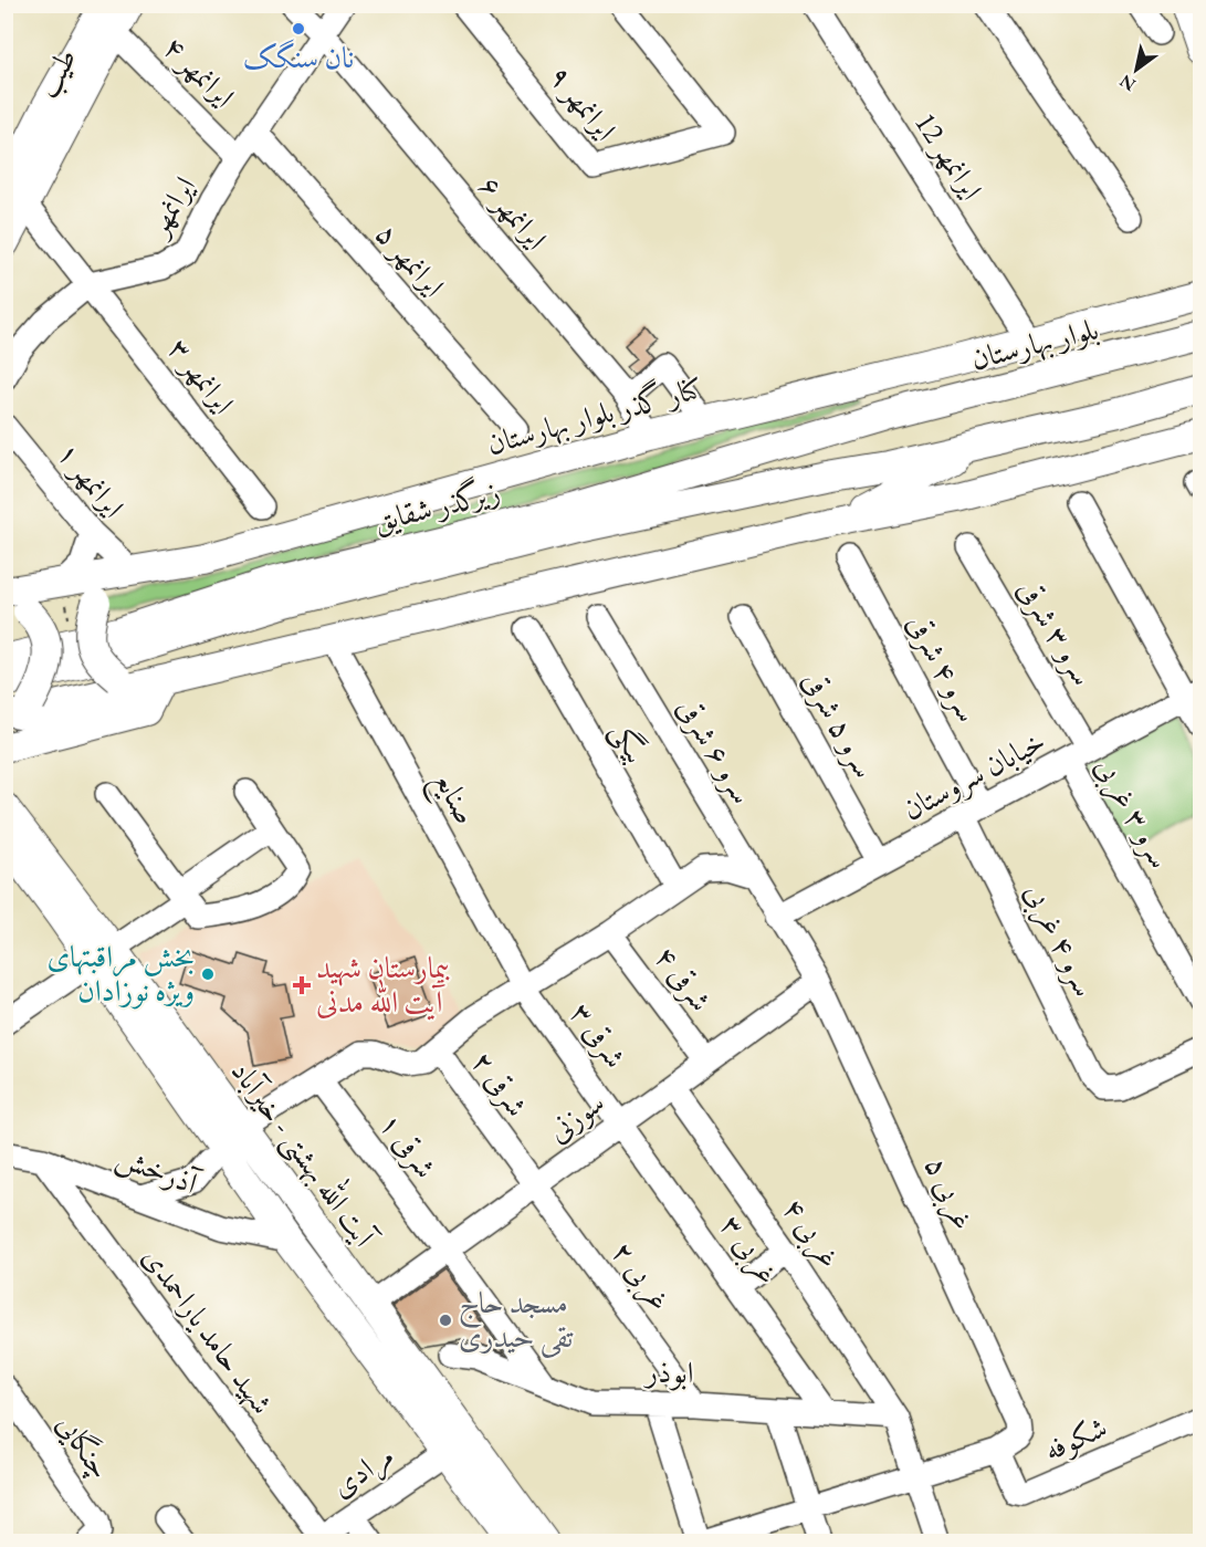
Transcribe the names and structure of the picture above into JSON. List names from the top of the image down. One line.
{"streets":{"main road":["طیب","بلوار بهارستان","کنار گذر بلوار بهارستان","زیرگذر شقایق","آیت الله بهشتی - خیرآباد"],"street":["ایرانمهر ۴","ایرانمهر ۹","ایرانمهر 12","ایرانمهر","ایرانمهر ۶","ایرانمهر ۵","ایرانمهر ۳","ایرانمهر ۱","سرو ۳ شرقی","سرو ۴ شرقی","سرو ۵ شرقی","بیگی","سرو ۶ شرقی","خیابان سروستان","صنایع","سرو ۳ غربی","سرو ۴ غربی","شرقی ۴","شرقی ۳","شرقی ۲","سوزنی","شرقی ۱","آذرخش","غربی ۵","غربی ۴","غربی ۳","غربی ۲","شهید حامد یاراحمدی","ابوذر","شکوفه","چنگایی","مرادی"]},"crossings":[["ایرانمهر ۴","طیب"],["ایرانمهر ۴","ایرانمهر"],["طیب","ایرانمهر ۳"],["ایرانمهر 12","کنار گذر بلوار بهارستان"],["ایرانمهر","ایرانمهر ۶"],["ایرانمهر","ایرانمهر ۵"],["ایرانمهر","ایرانمهر ۳"],["ایرانمهر ۶","کنار گذر بلوار بهارستان"],["بلوار بهارستان","زیرگذر شقایق"],["کنار گذر بلوار بهارستان","ایرانمهر ۱"],["سرو ۳ شرقی","خیابان سروستان"],["سرو ۳ شرقی","سرو ۳ غربی"],["سرو ۴ شرقی","خیابان سروستان"],["سرو ۴ شرقی","سرو ۴ غربی"],["سرو ۵ شرقی","خیابان سروستان"],["سرو ۶ شرقی","خیابان سروستان"],["سرو ۶ شرقی","غربی ۵"],["خیابان سروستان","سرو ۳ غربی"],["خیابان سروستان","سرو ۴ غربی"],["خیابان سروستان","غربی ۵"],["صنایع","شرقی ۳"],["شرقی ۴","سوزنی"],["شرقی ۳","سوزنی"],["شرقی ۳","غربی ۳"],["شرقی ۲","سوزنی"],["شرقی ۲","غربی ۲"],["سوزنی","شرقی ۱"],["سوزنی","آیت الله بهشتی - خیرآباد"],["سوزنی","غربی ۵"],["سوزنی","غربی ۴"],["سوزنی","غربی ۳"],["سوزنی","غربی ۲"],["شرقی ۱","ابوذر"],["آیت الله بهشتی - خیرآباد","آذرخش"],["آیت الله بهشتی - خیرآباد","مرادی"],["آذرخش","شهید حامد یاراحمدی"],["غربی ۵","شکوفه"],["غربی ۴","ابوذر"],["غربی ۳","ابوذر"],["غربی ۲","ابوذر"],["شهید حامد یاراحمدی","مرادی"]],"places":{"other":["نان سنگک","بخش مراقبتهای ویژه نوزادان","مسجد حاج تقی حیدری"],"health":["بیمارستان شهید آیت الله مدنی"]},"north":"bottom left"}
